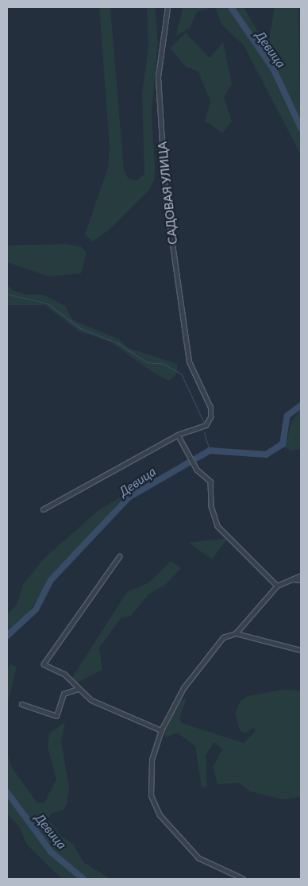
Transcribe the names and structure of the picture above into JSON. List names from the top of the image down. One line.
{"streets":{"street":["САДОВАЯ УЛИЦА"]},"water":["Девица"]}
